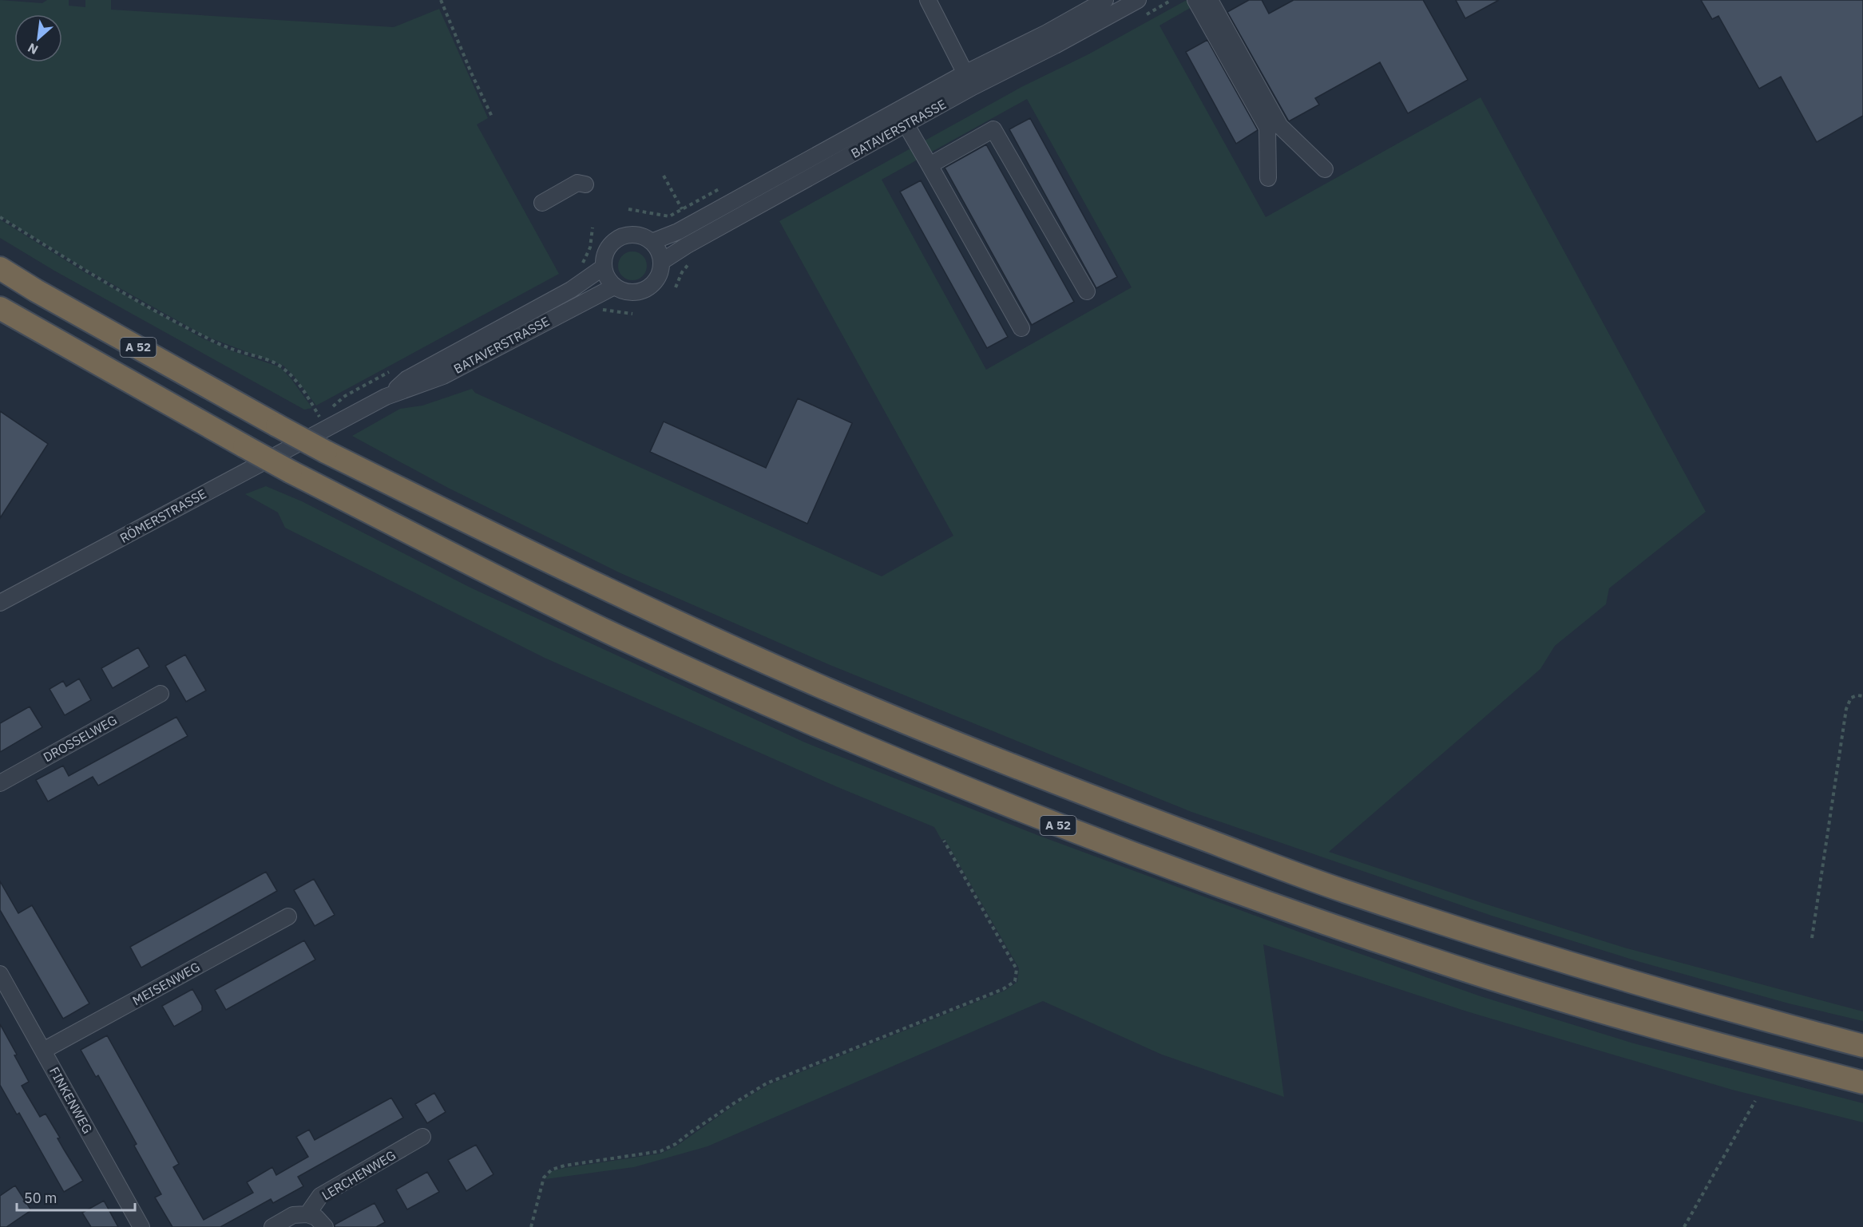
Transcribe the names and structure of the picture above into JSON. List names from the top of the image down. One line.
{"streets":{"highway":["A 52"],"street":["BATAVERSTRASSE","RÖMERSTRASSE","DROSSELWEG","MEISENWEG","FINKENWEG","LERCHENWEG"]},"crossings":[["BATAVERSTRASSE","RÖMERSTRASSE"],["MEISENWEG","FINKENWEG"]],"scale_bar":"50 m","north":"bottom left"}
